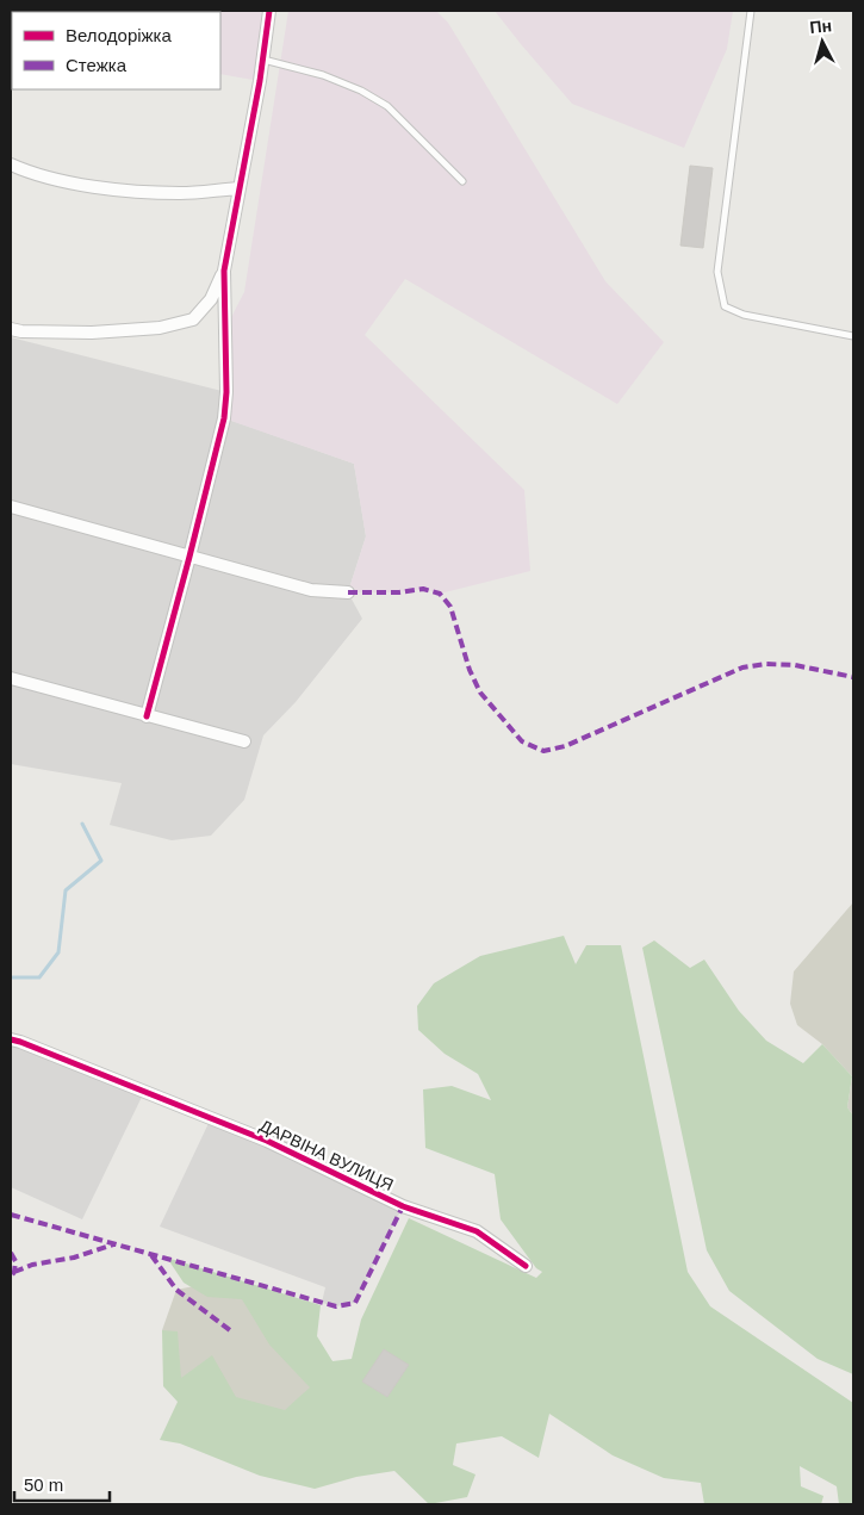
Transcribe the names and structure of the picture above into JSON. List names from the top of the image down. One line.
{"streets":{"street":["ДАРВІНА ВУЛИЦЯ"]},"legend":["Велодоріжка","Стежка"],"scale_bar":"50 m","north":"top"}
